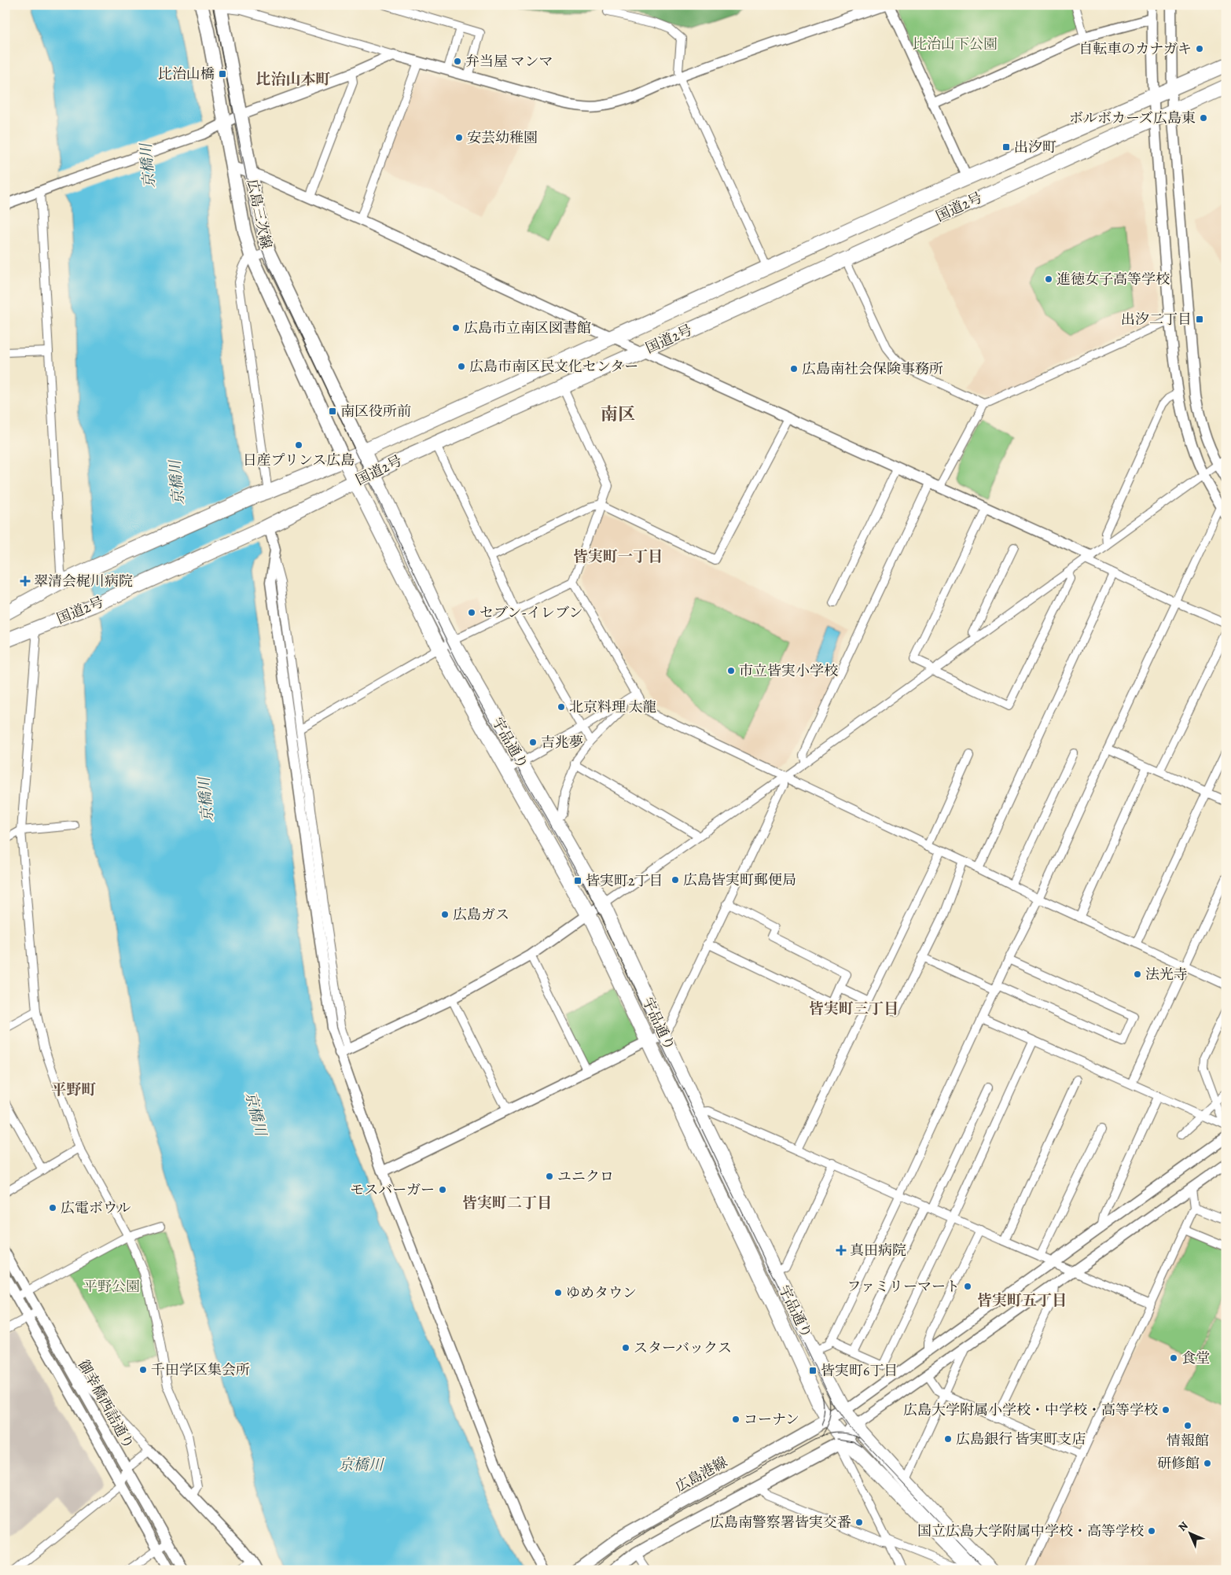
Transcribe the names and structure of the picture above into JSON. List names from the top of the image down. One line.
{"streets":{"highway":["国道2号","宇品通り"],"main road":["広島三次線","広島港線"],"street":["御幸橋西詰通り"]},"crossings":[["国道2号","広島三次線"],["国道2号","宇品通り"],["広島三次線","宇品通り"],["宇品通り","広島港線"]],"districts":["比治山本町","南区","皆実町一丁目","皆実町三丁目","平野町","皆実町二丁目","皆実町五丁目"],"water":["京橋川"],"parks":["比治山下公園","平野公園"],"places":{"other":["自転車のカナガキ","弁当屋 マンマ","ボルボカーズ広島東","安芸幼稚園","進徳女子高等学校","広島市立南区図書館","広島市南区民文化センター","広島南社会保険事務所","日産プリンス広島","セブン-イレブン","市立皆実小学校","北京料理 太龍","吉兆夢","広島皆実町郵便局","広島ガス","法光寺","ユニクロ","モスバーガー","広電ボウル","ファミリーマート","ゆめタウン","スターバックス","食堂","千田学区集会所","広島大学附属小学校・中学校・高等学校","コーナン","情報館","広島銀行 皆実町支店","研修館","広島南警察署皆実交番","国立広島大学附属中学校・高等学校"],"transit":["比治山橋","出汐町","出汐二丁目","南区役所前","皆実町2丁目","皆実町6丁目"],"health":["翠清会梶川病院","真田病院"]},"north":"top left"}
